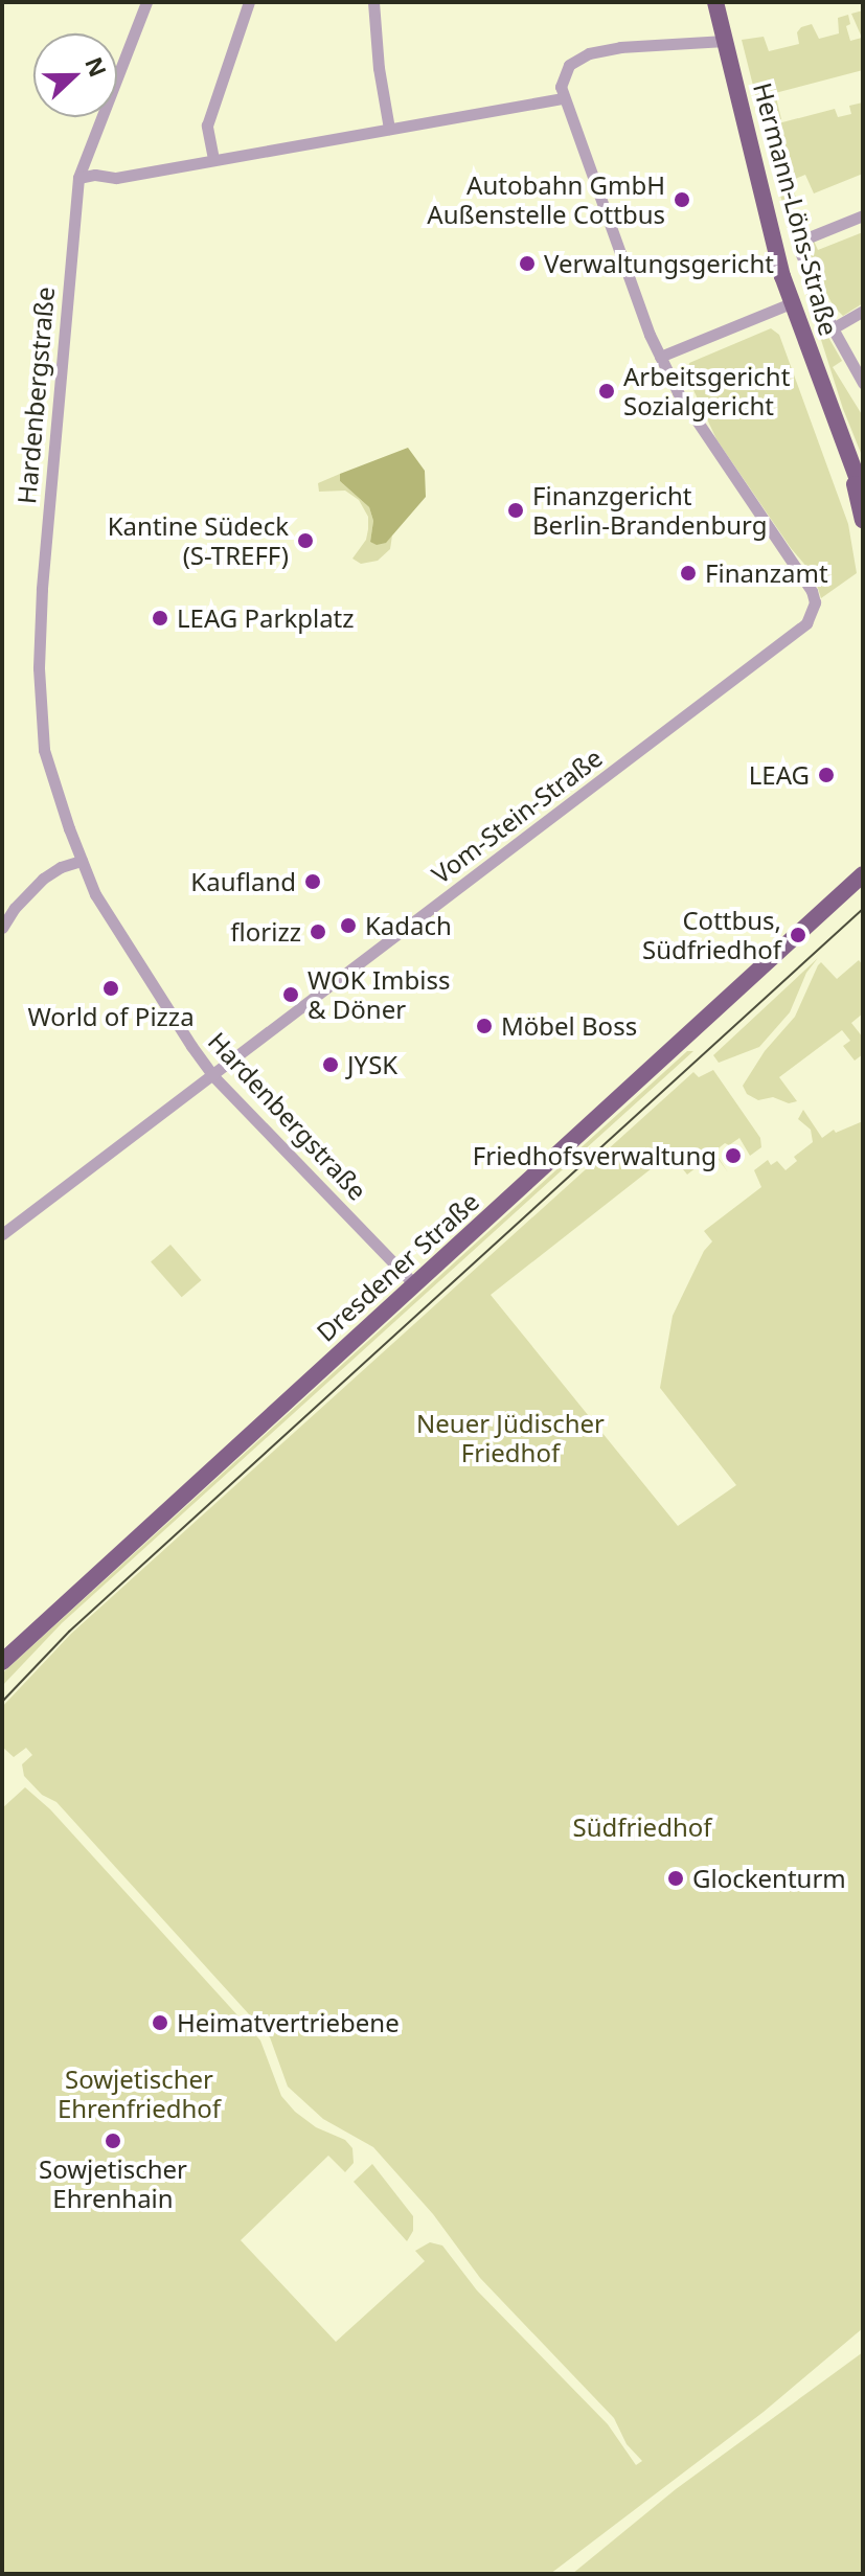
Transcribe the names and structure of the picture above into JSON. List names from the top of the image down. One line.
{"streets":{"main road":["Hermann-Löns-Straße","Dresdener Straße"],"street":["Hardenbergstraße","Vom-Stein-Straße"]},"crossings":[["Hardenbergstraße","Vom-Stein-Straße"],["Hardenbergstraße","Dresdener Straße"]],"parks":["Neuer Jüdischer Friedhof","Südfriedhof","Sowjetischer Ehrenfriedhof"],"places":["Autobahn GmbH Außenstelle Cottbus","Verwaltungsgericht","Arbeitsgericht Sozialgericht","Finanzgericht Berlin-Brandenburg","Kantine Südeck (S-TREFF)","Finanzamt","LEAG Parkplatz","LEAG","Kaufland","Kadach","florizz","Cottbus, Südfriedhof","World of Pizza","WOK Imbiss & Döner","Möbel Boss","JYSK","Friedhofsverwaltung","Glockenturm","Heimatvertriebene","Sowjetischer Ehrenhain"],"north":"right"}
